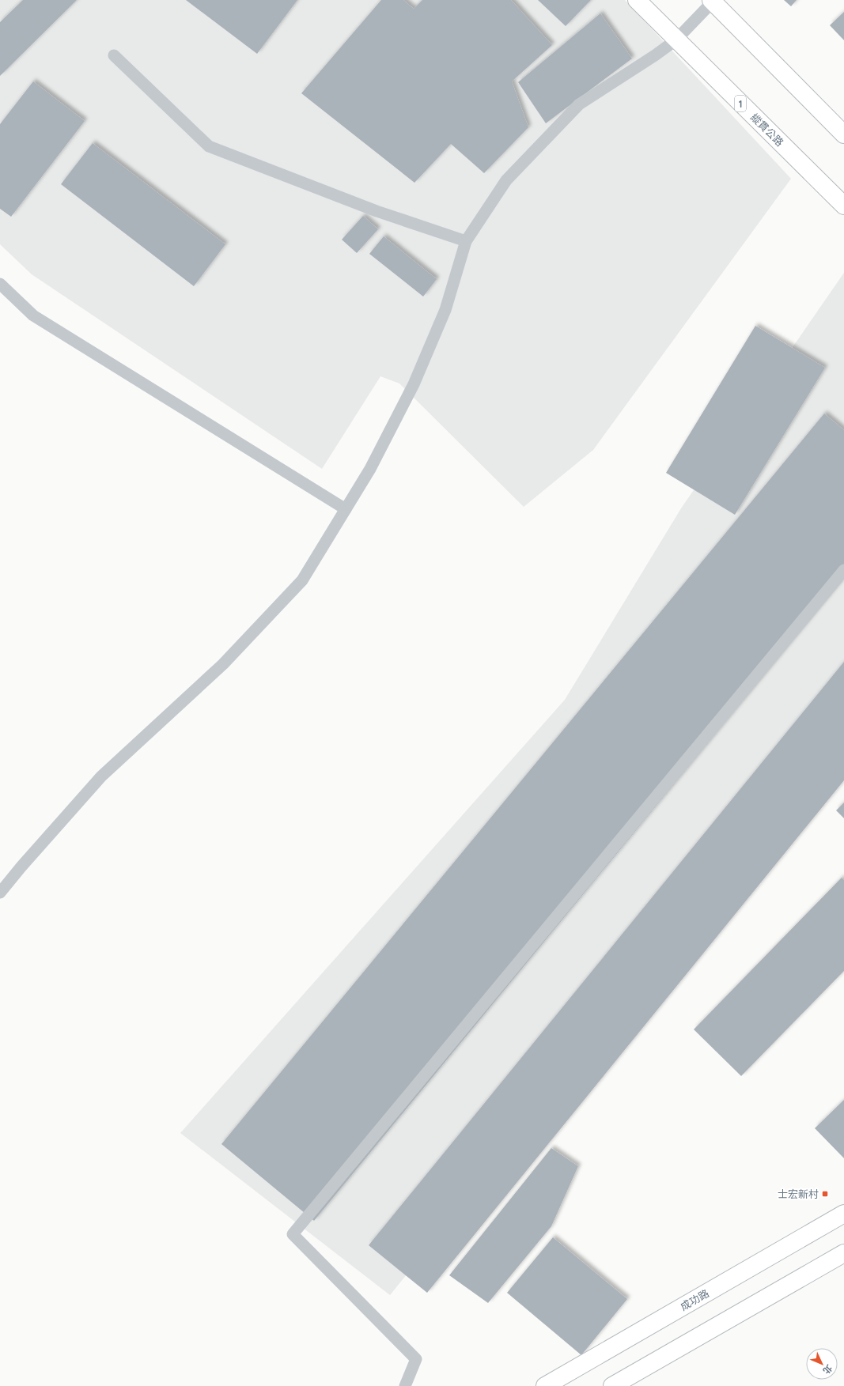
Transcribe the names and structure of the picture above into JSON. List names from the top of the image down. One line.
{"streets":{"main road":["1","縱貫公路","成功路"]},"places":{"transit":["士宏新村"]},"north":"bottom right"}
